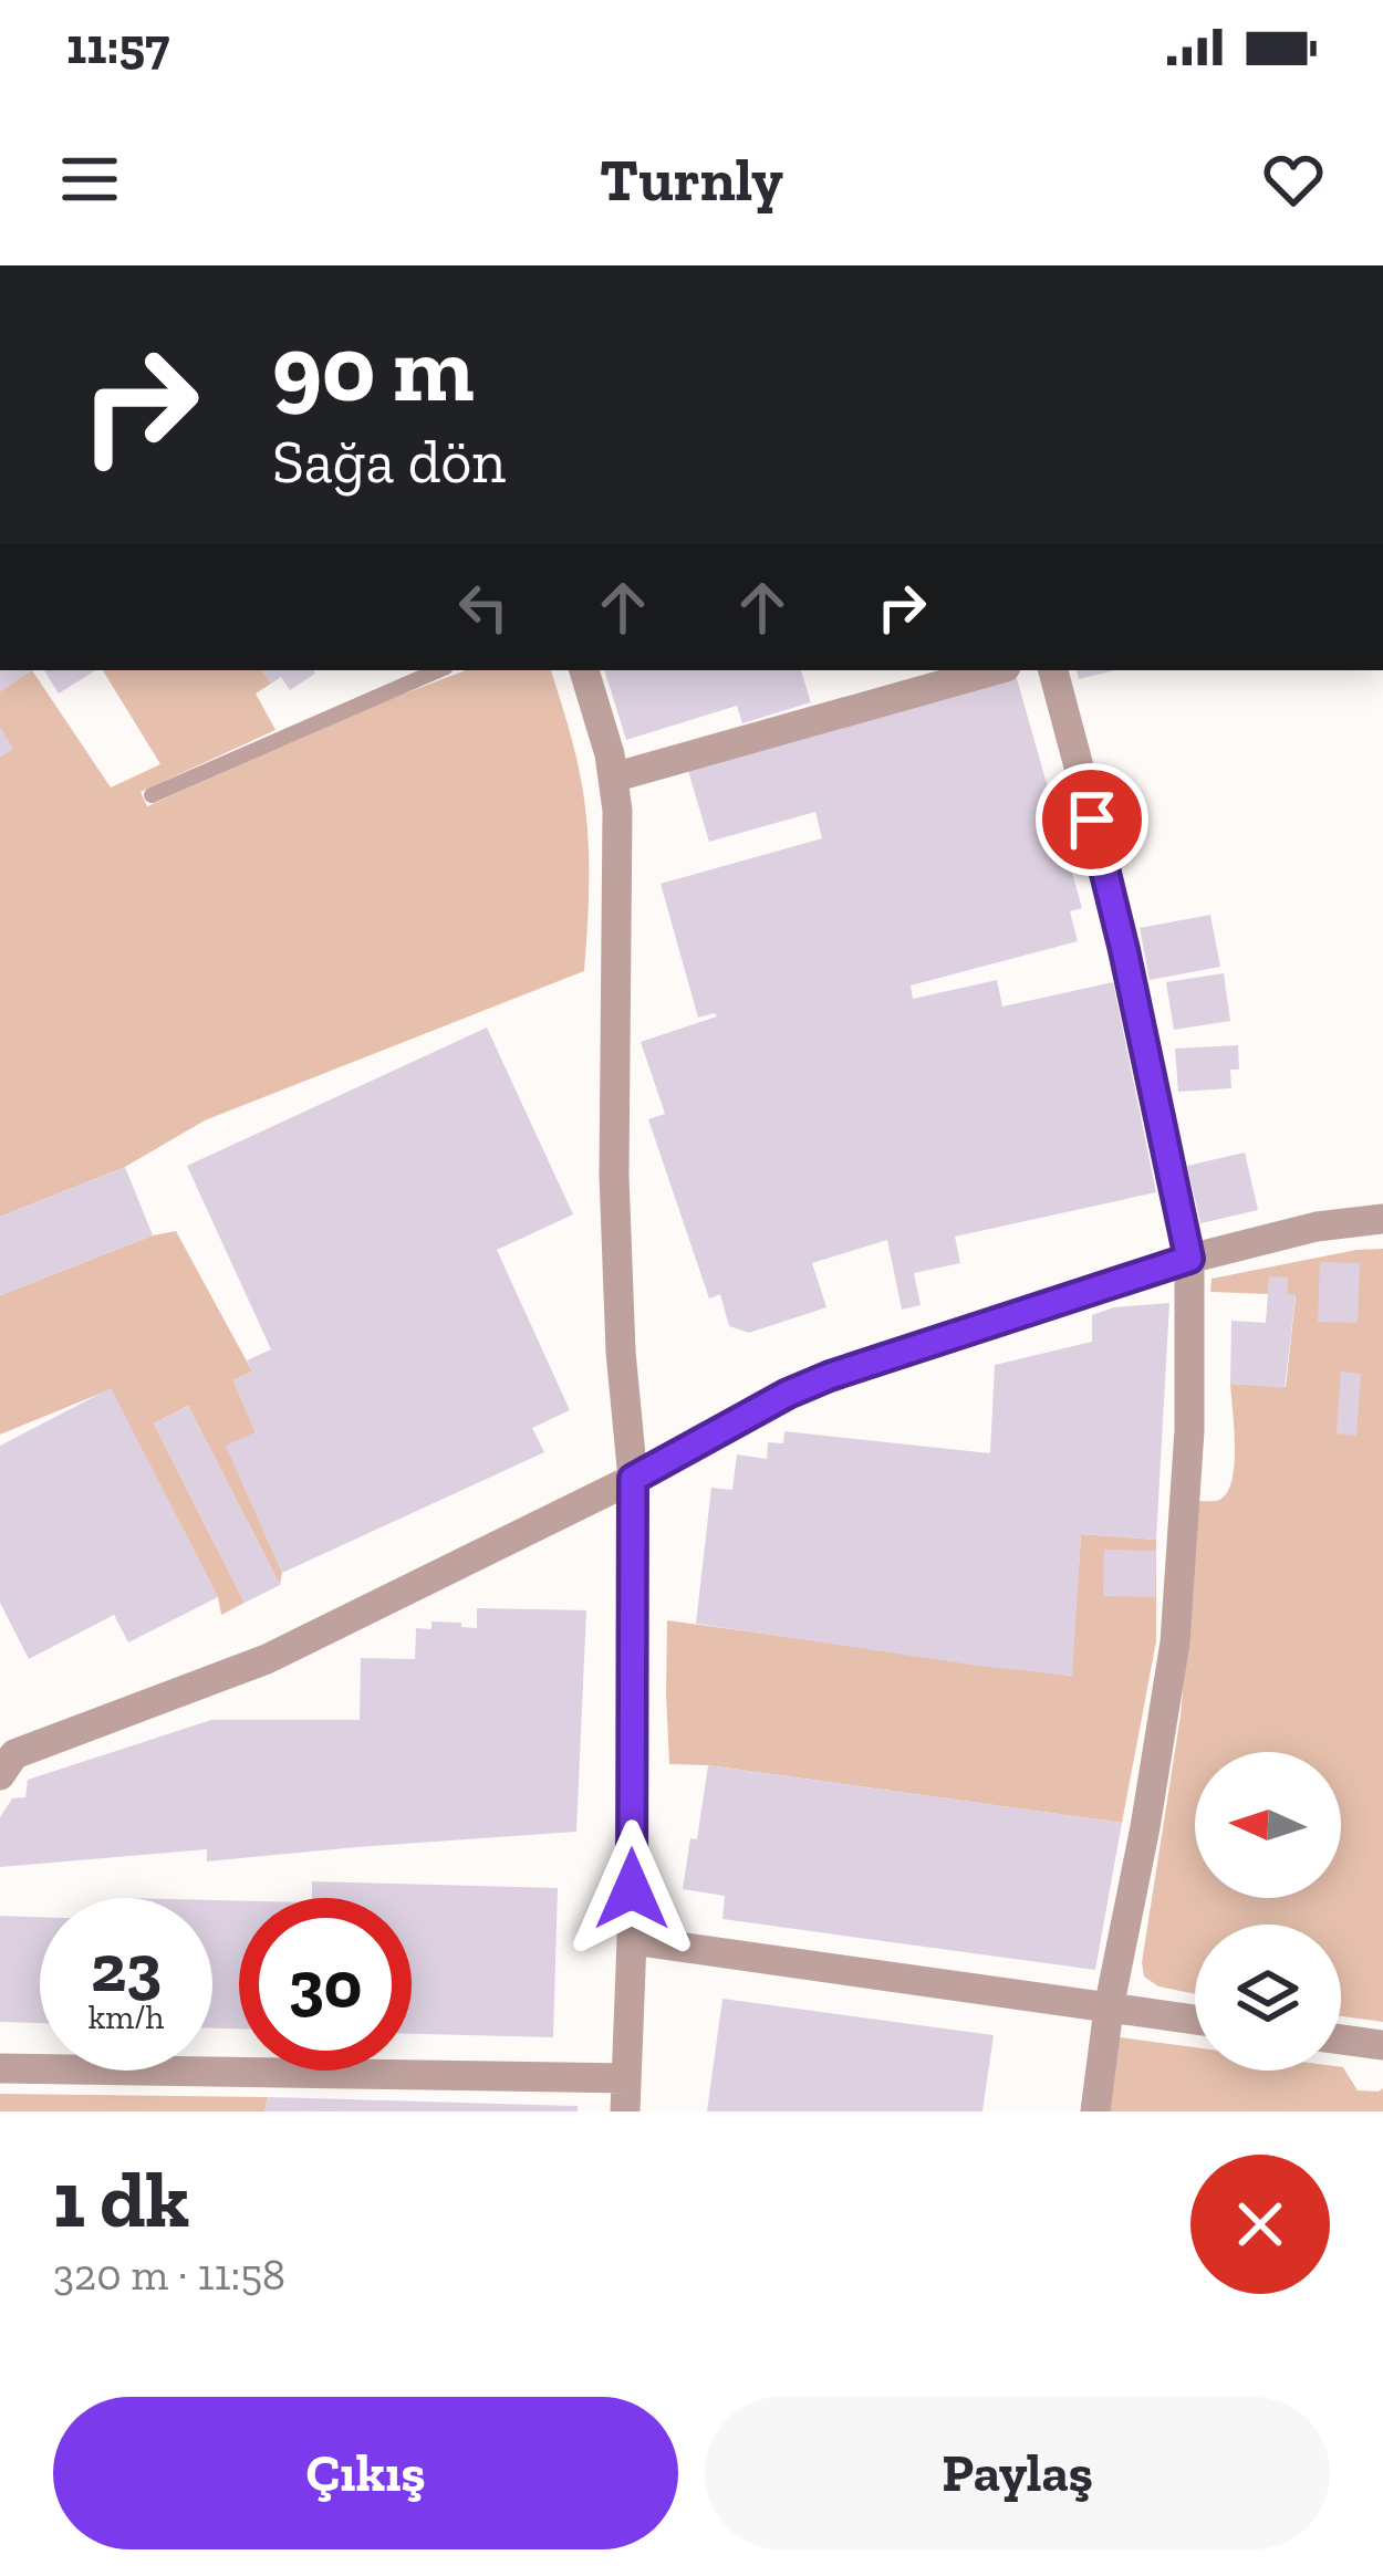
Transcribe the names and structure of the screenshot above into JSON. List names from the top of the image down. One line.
{"north":"left","page":{"status":"11:57","header":"Turnly","turn":["90 m","Sağa dön"],"speed":"23 km/h","limit":"30","heading":["1 dk","320 m · 11:58"],"buttons":["Çıkış","Paylaş"]}}
